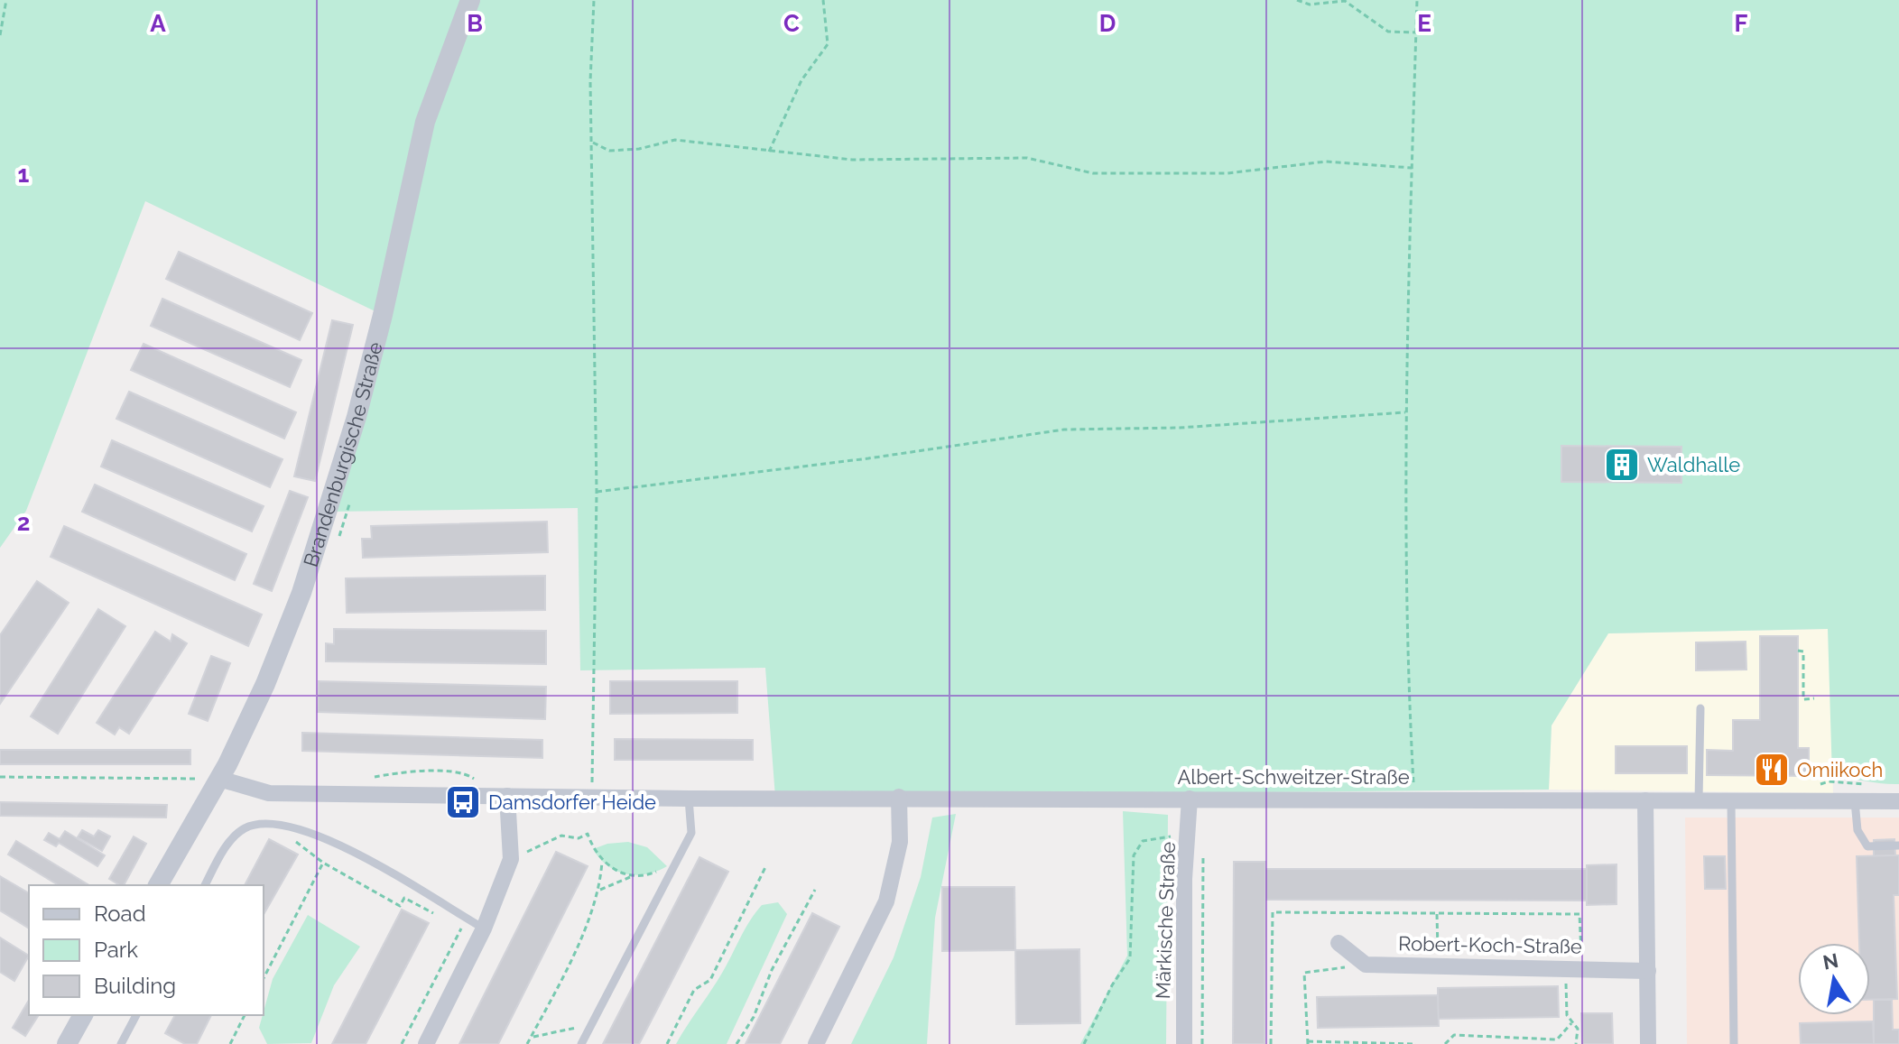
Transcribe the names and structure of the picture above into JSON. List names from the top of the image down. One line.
{"streets":{"street":["Brandenburgische Straße","Albert-Schweitzer-Straße","Märkische Straße","Robert-Koch-Straße"]},"crossings":[["Brandenburgische Straße","Albert-Schweitzer-Straße"],["Albert-Schweitzer-Straße","Märkische Straße"]],"places":{"building":["Waldhalle"],"restaurant":["Omiikoch"],"bus stop":["Damsdorfer Heide"]},"legend":["Road","Park","Building"],"north":"top","grid":{"columns":["A","B","C","D","E","F"],"rows":["1","2"]}}
